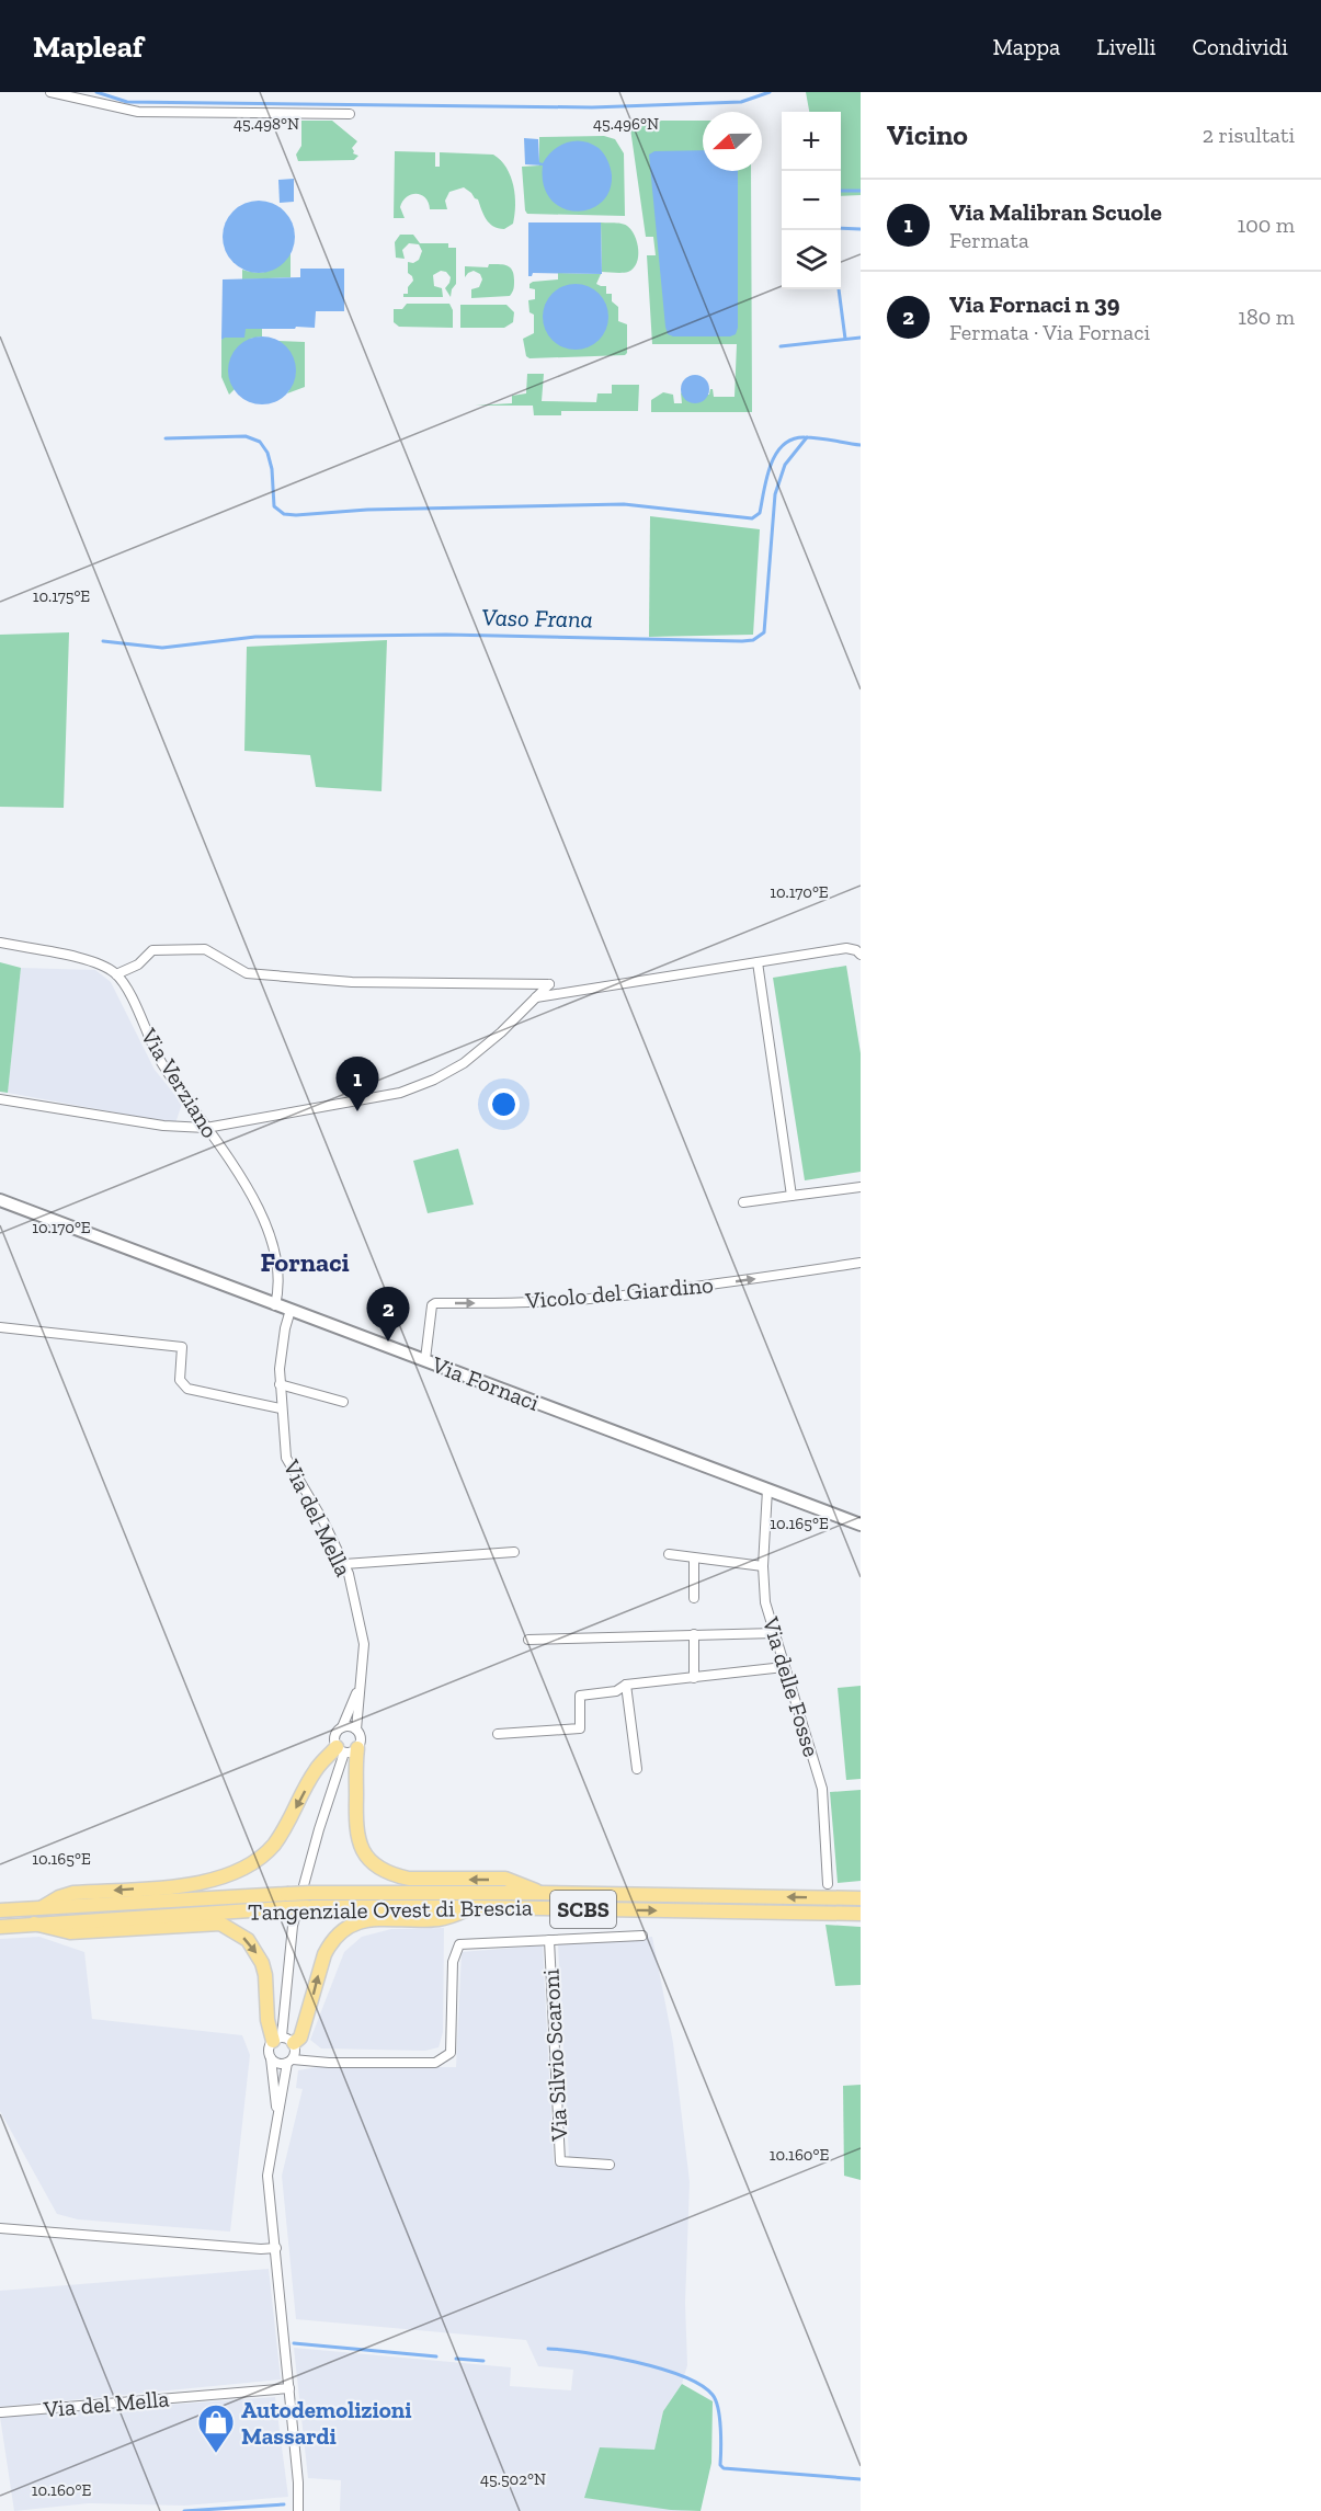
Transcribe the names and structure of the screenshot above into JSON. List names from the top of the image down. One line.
{"streets":{"main road":["Tangenziale Ovest di Brescia","SCBS"],"street":["Via Verziano","Vicolo del Giardino","Via Fornaci","Via del Mella","Via delle Fosse","Via Silvio Scaroni"]},"crossings":[["Via Verziano","Via Fornaci"],["Vicolo del Giardino","Via Fornaci"],["Via Fornaci","Via del Mella"],["Via Fornaci","Via delle Fosse"],["Via del Mella","Via Silvio Scaroni"]],"one_way":["Vicolo del Giardino"],"districts":["Fornaci"],"water":["Vaso Frana"],"places":{"shop":["Autodemolizioni Massardi"]},"north":"left","page":{"header":"Mapleaf","nav":["Mappa","Livelli","Condividi"],"heading":["Vicino","2 risultati"],"map_buttons":["+","−"],"list":[{"mark":"1","name":"Via Malibran Scuole","note":"Fermata","value":"100 m"},{"mark":"2","name":"Via Fornaci n 39","note":"Fermata · Via Fornaci","value":"180 m"}],"pins":["1","2"]},"coordinates":["45.498°N","45.496°N","10.175°E","10.170°E","10.165°E","10.160°E","45.502°N"]}
